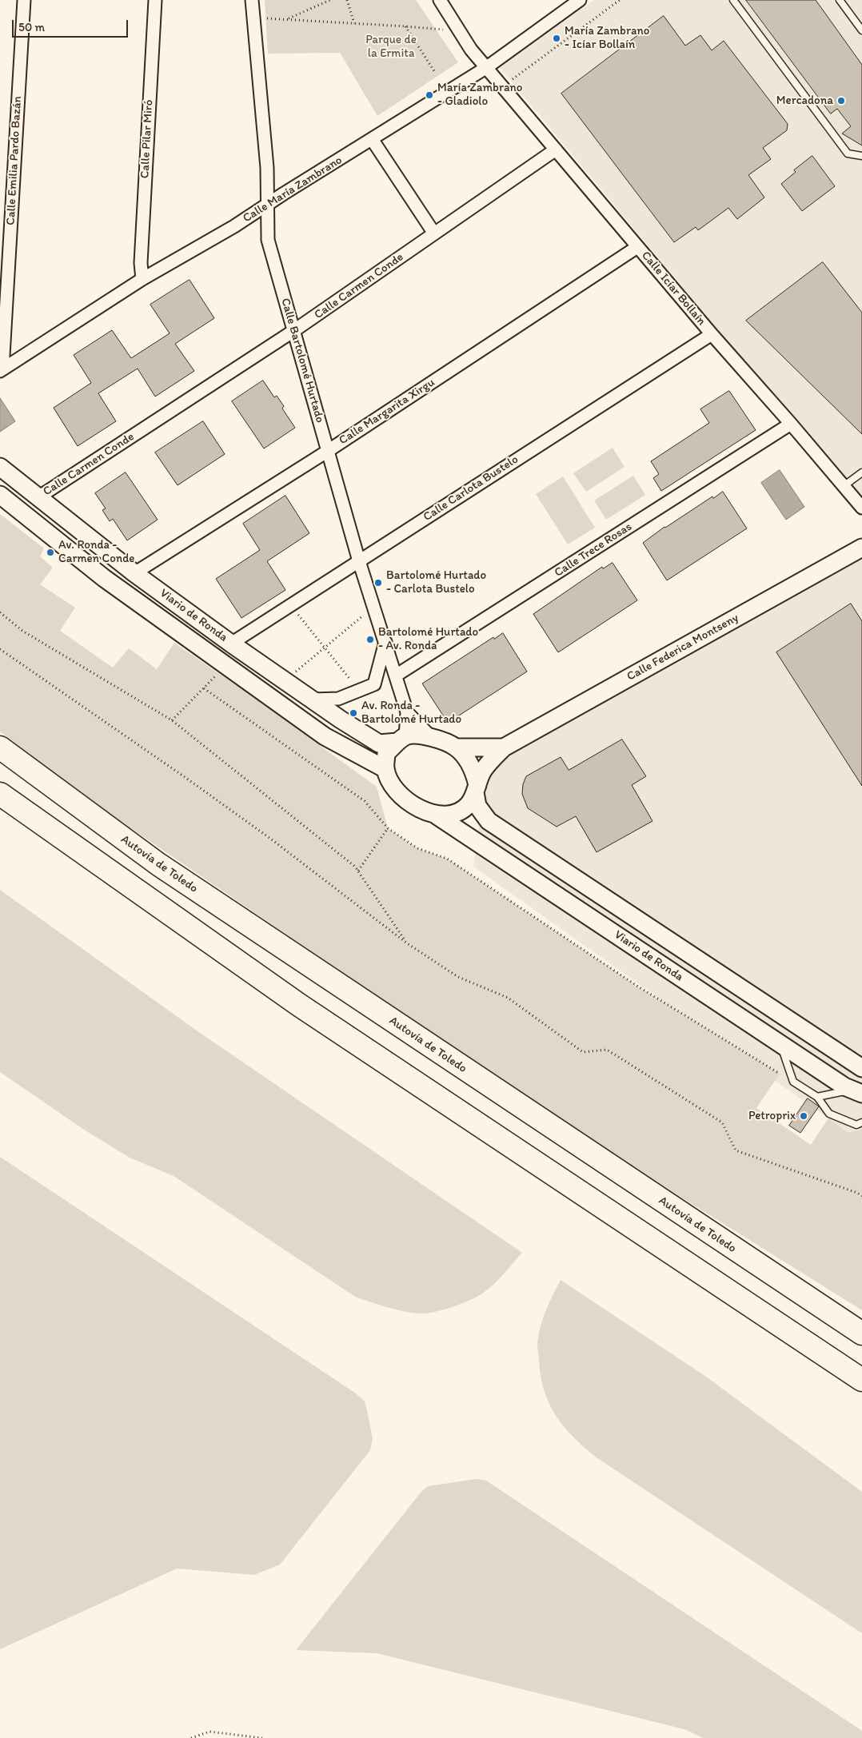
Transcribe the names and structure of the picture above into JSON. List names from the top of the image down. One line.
{"streets":{"highway":["Autovía de Toledo"],"main road":["Viario de Ronda","Calle Federica Montseny"],"street":["Calle Pilar Miró","Calle Emilia Pardo Bazán","Calle María Zambrano","Calle Carmen Conde","Calle Icíar Bollaín","Calle Bartolomé Hurtado","Calle Margarita Xirgu","Calle Carlota Bustelo","Calle Trece Rosas"]},"crossings":[["Calle Pilar Miró","Calle María Zambrano"],["Calle Emilia Pardo Bazán","Calle María Zambrano"],["Calle María Zambrano","Calle Icíar Bollaín"],["Calle María Zambrano","Calle Bartolomé Hurtado"],["Calle Carmen Conde","Calle Icíar Bollaín"],["Calle Carmen Conde","Calle Bartolomé Hurtado"],["Calle Carmen Conde","Viario de Ronda"],["Calle Icíar Bollaín","Calle Margarita Xirgu"],["Calle Icíar Bollaín","Calle Carlota Bustelo"],["Calle Icíar Bollaín","Calle Trece Rosas"],["Calle Bartolomé Hurtado","Calle Margarita Xirgu"],["Calle Bartolomé Hurtado","Calle Carlota Bustelo"],["Calle Bartolomé Hurtado","Calle Trece Rosas"],["Calle Bartolomé Hurtado","Viario de Ronda"],["Calle Bartolomé Hurtado","Calle Federica Montseny"],["Calle Margarita Xirgu","Viario de Ronda"],["Calle Carlota Bustelo","Viario de Ronda"],["Viario de Ronda","Calle Federica Montseny"]],"parks":["Parque de la Ermita"],"places":["María Zambrano - Icíar Bollaín","María Zambrano - Gladiolo","Mercadona","Av. Ronda - Carmen Conde","Bartolomé Hurtado - Carlota Bustelo","Bartolomé Hurtado - Av. Ronda","Av. Ronda - Bartolomé Hurtado","Petroprix"],"scale_bar":"50 m"}
